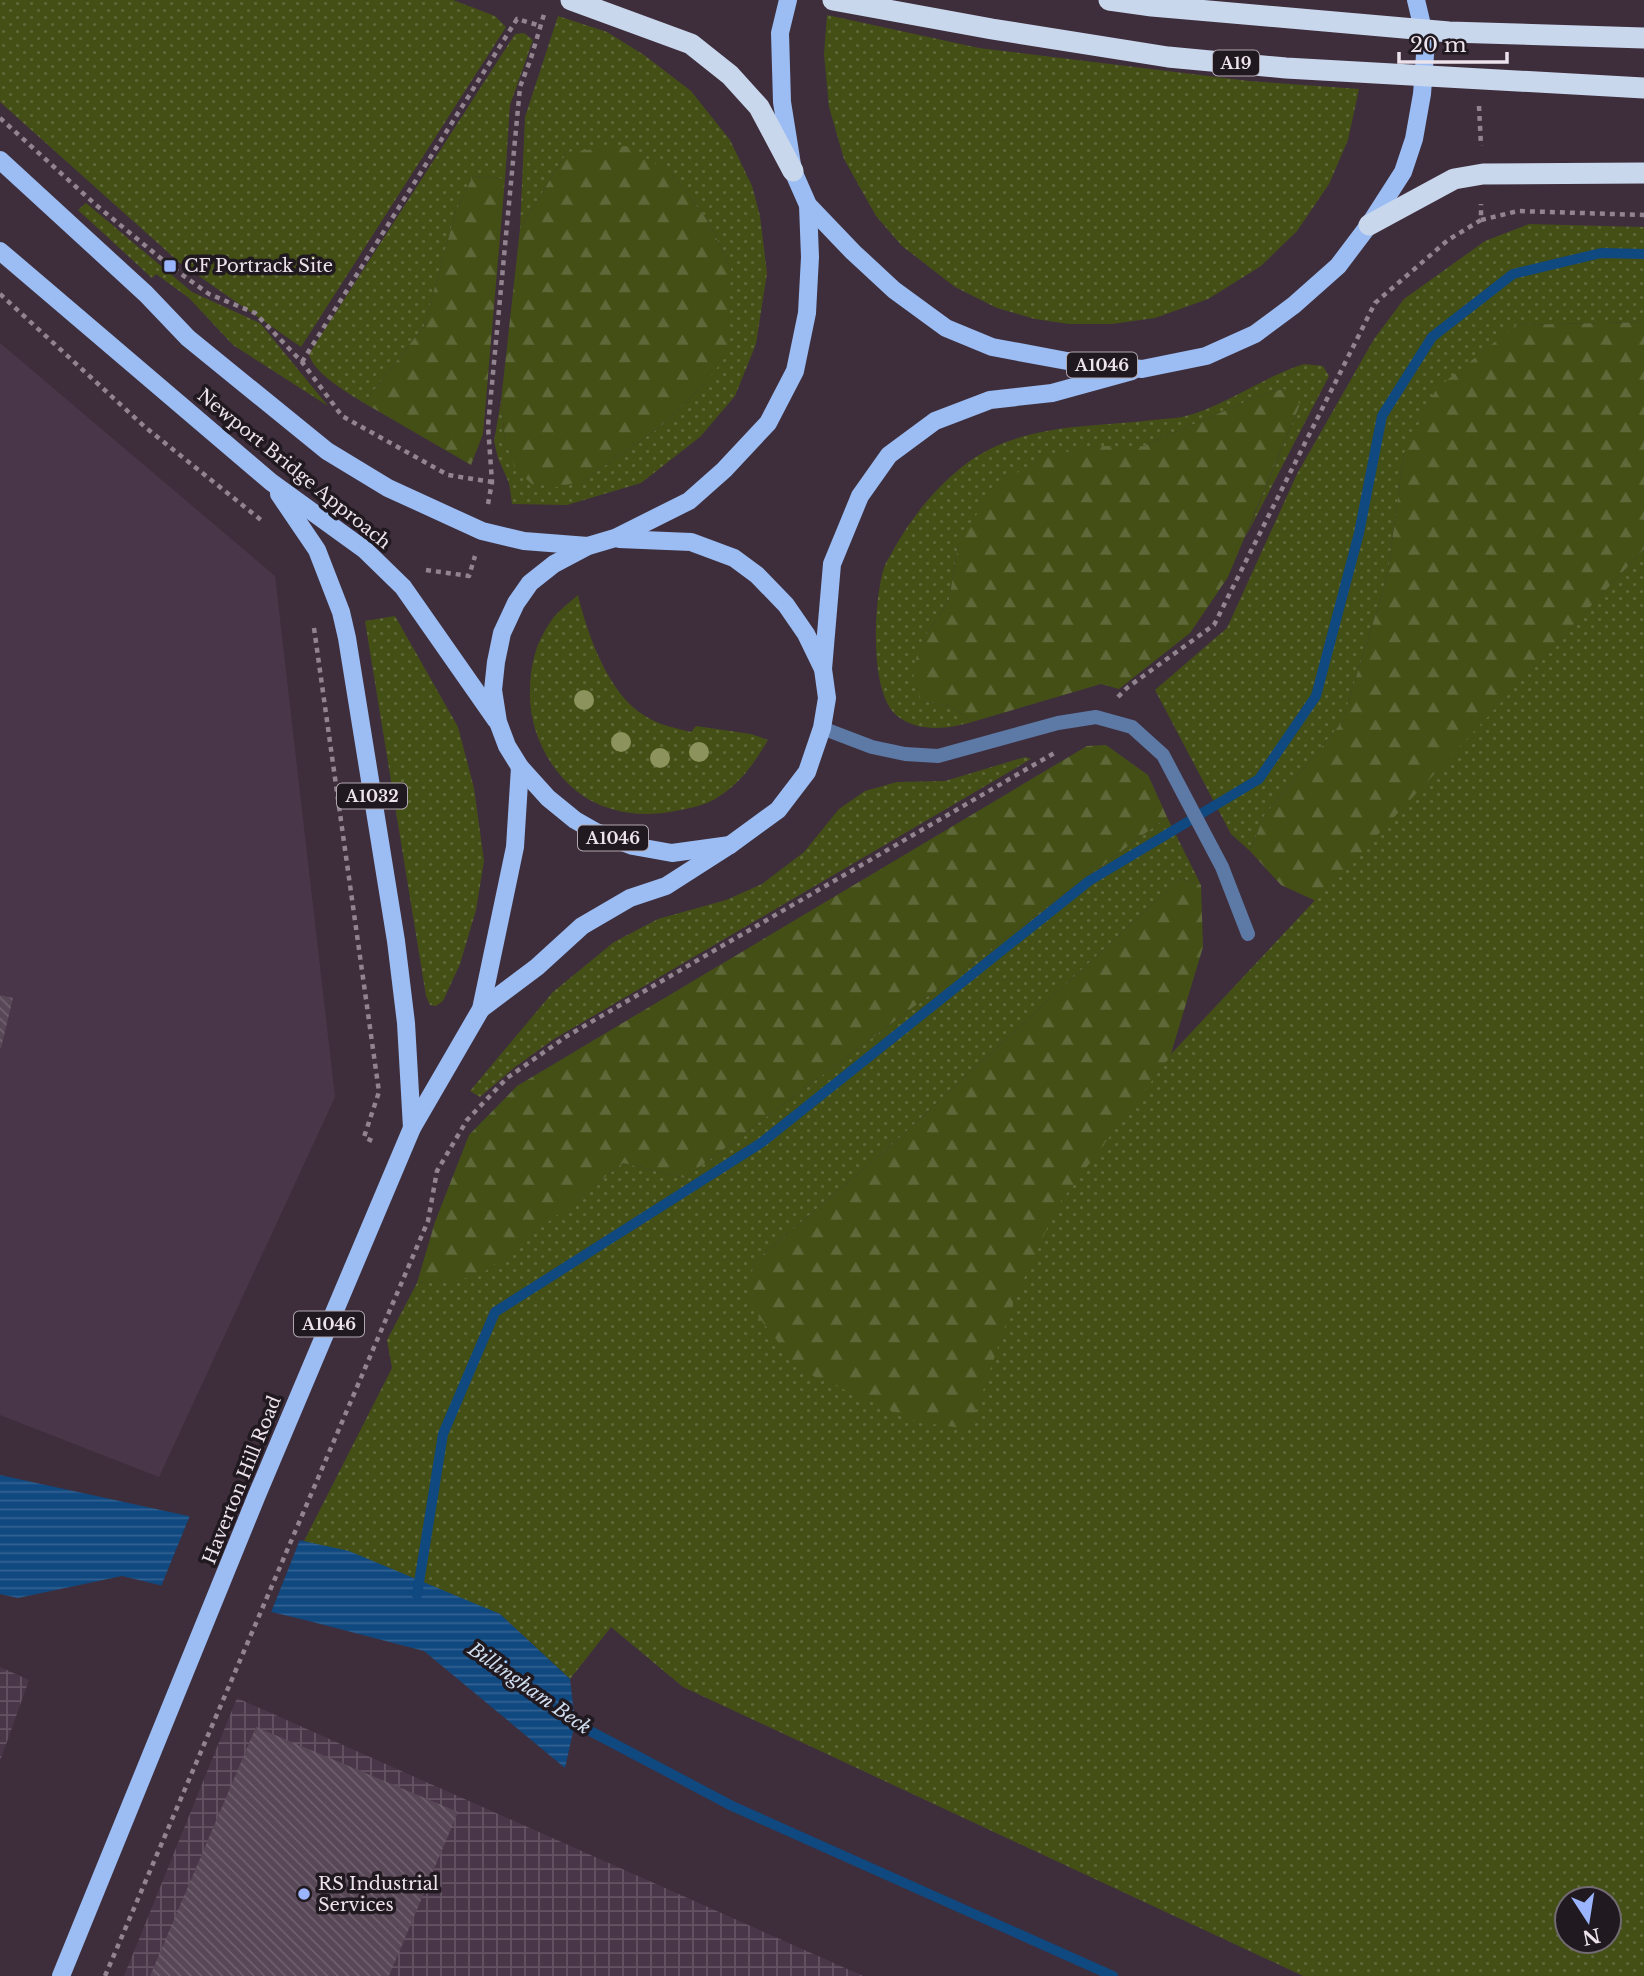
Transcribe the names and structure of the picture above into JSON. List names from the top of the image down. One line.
{"streets":{"highway":["A19"],"main road":["A1046","Newport Bridge Approach","A1032","Haverton Hill Road"]},"crossings":[["A1046","Newport Bridge Approach"],["A1046","Haverton Hill Road"],["Newport Bridge Approach","A1032"],["A1032","Haverton Hill Road"]],"water":["Billingham Beck"],"places":{"transit":["CF Portrack Site"],"other":["RS Industrial Services"]},"scale_bar":"20 m","north":"bottom"}
